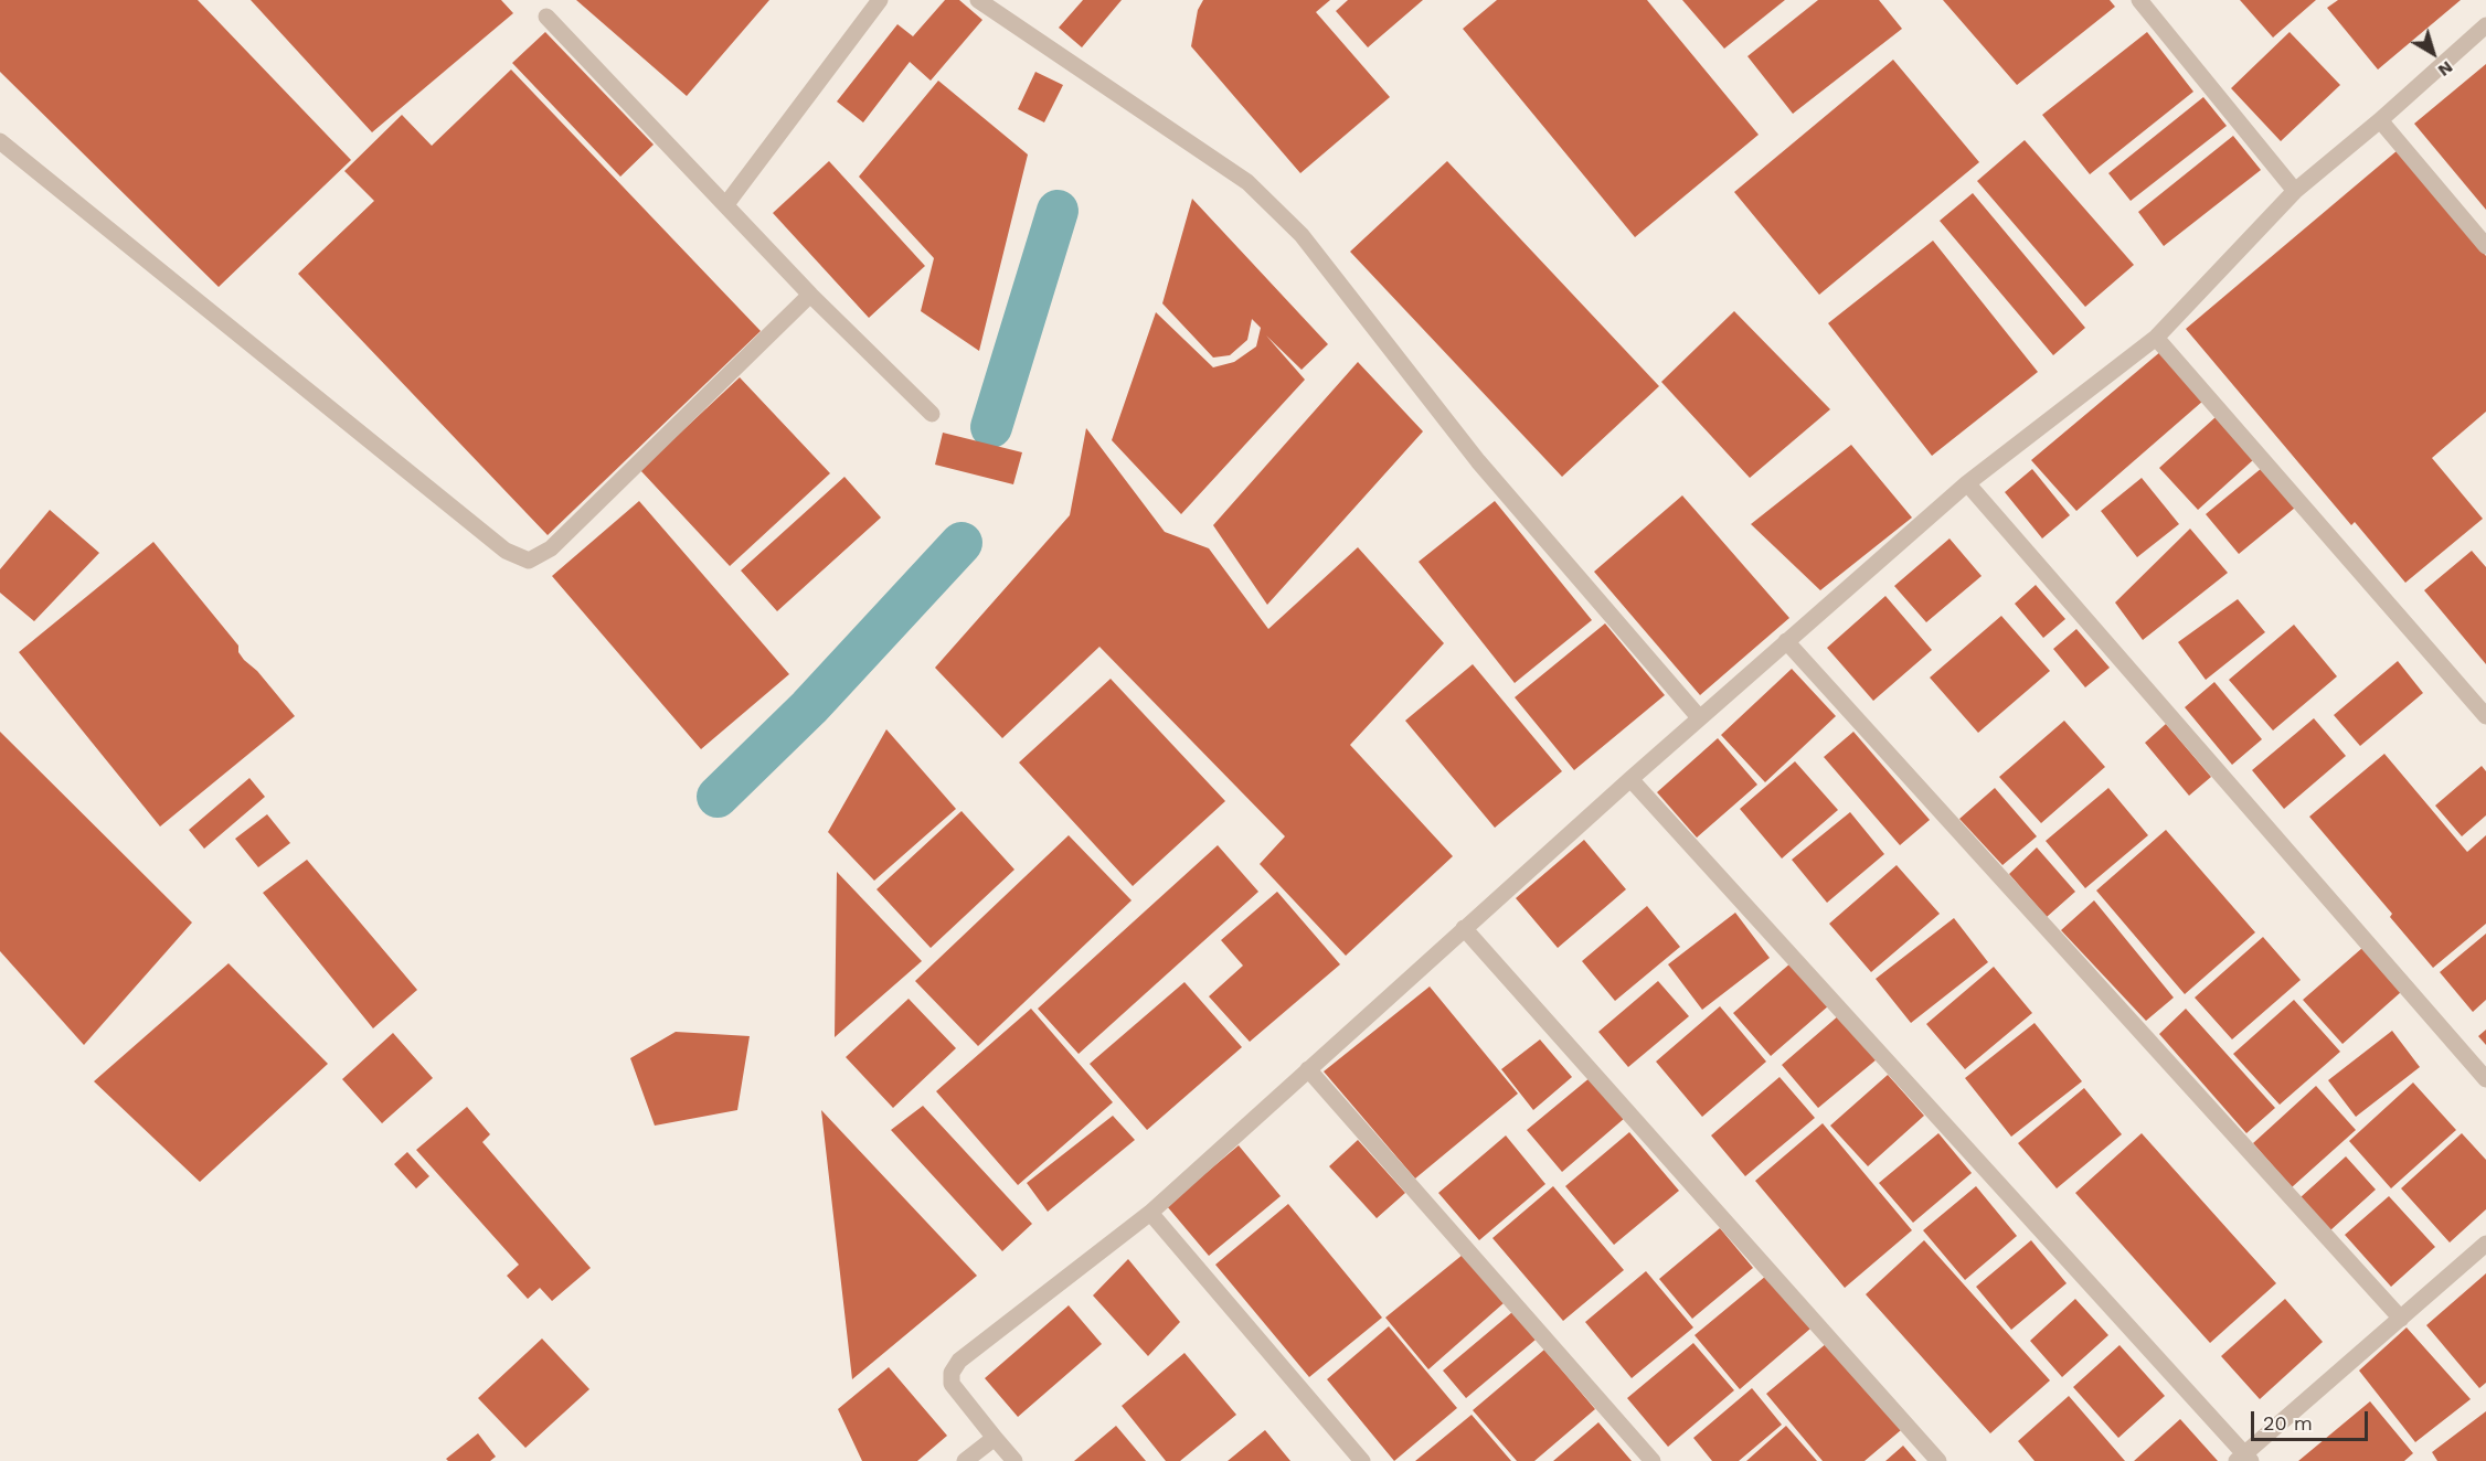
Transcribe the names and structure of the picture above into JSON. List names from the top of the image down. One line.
{"scale_bar":"20 m","north":"bottom right"}
